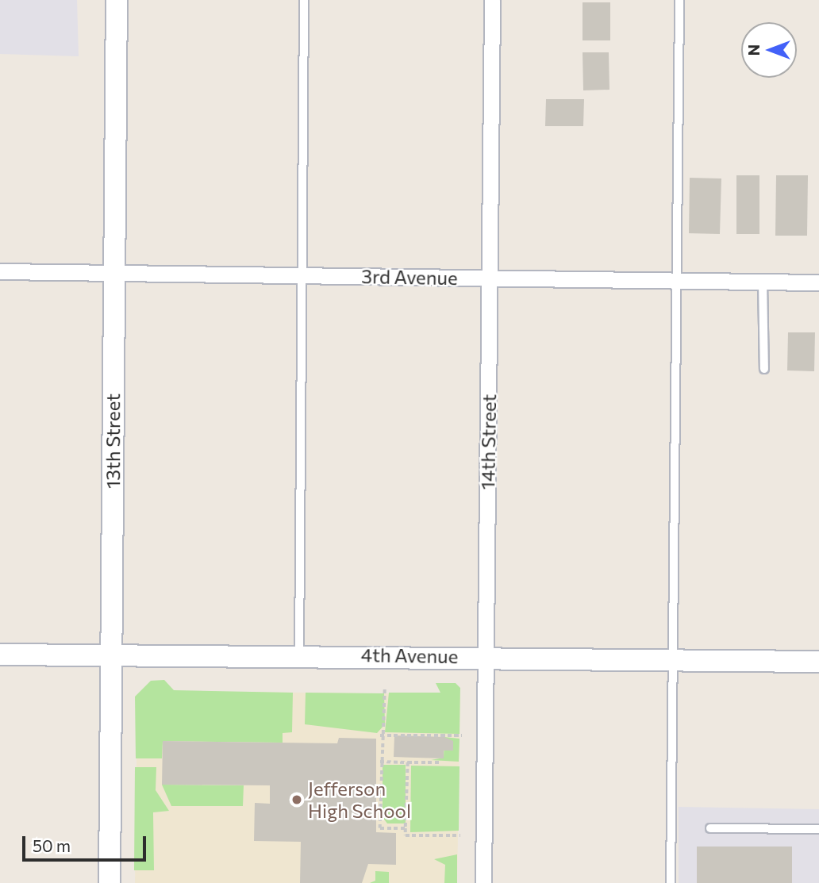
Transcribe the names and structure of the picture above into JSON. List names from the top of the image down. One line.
{"streets":{"street":["3rd Avenue","13th Street","14th Street","4th Avenue"]},"crossings":[["3rd Avenue","13th Street"],["3rd Avenue","14th Street"],["13th Street","4th Avenue"],["14th Street","4th Avenue"]],"places":["Jefferson High School"],"scale_bar":"50 m","north":"left"}
